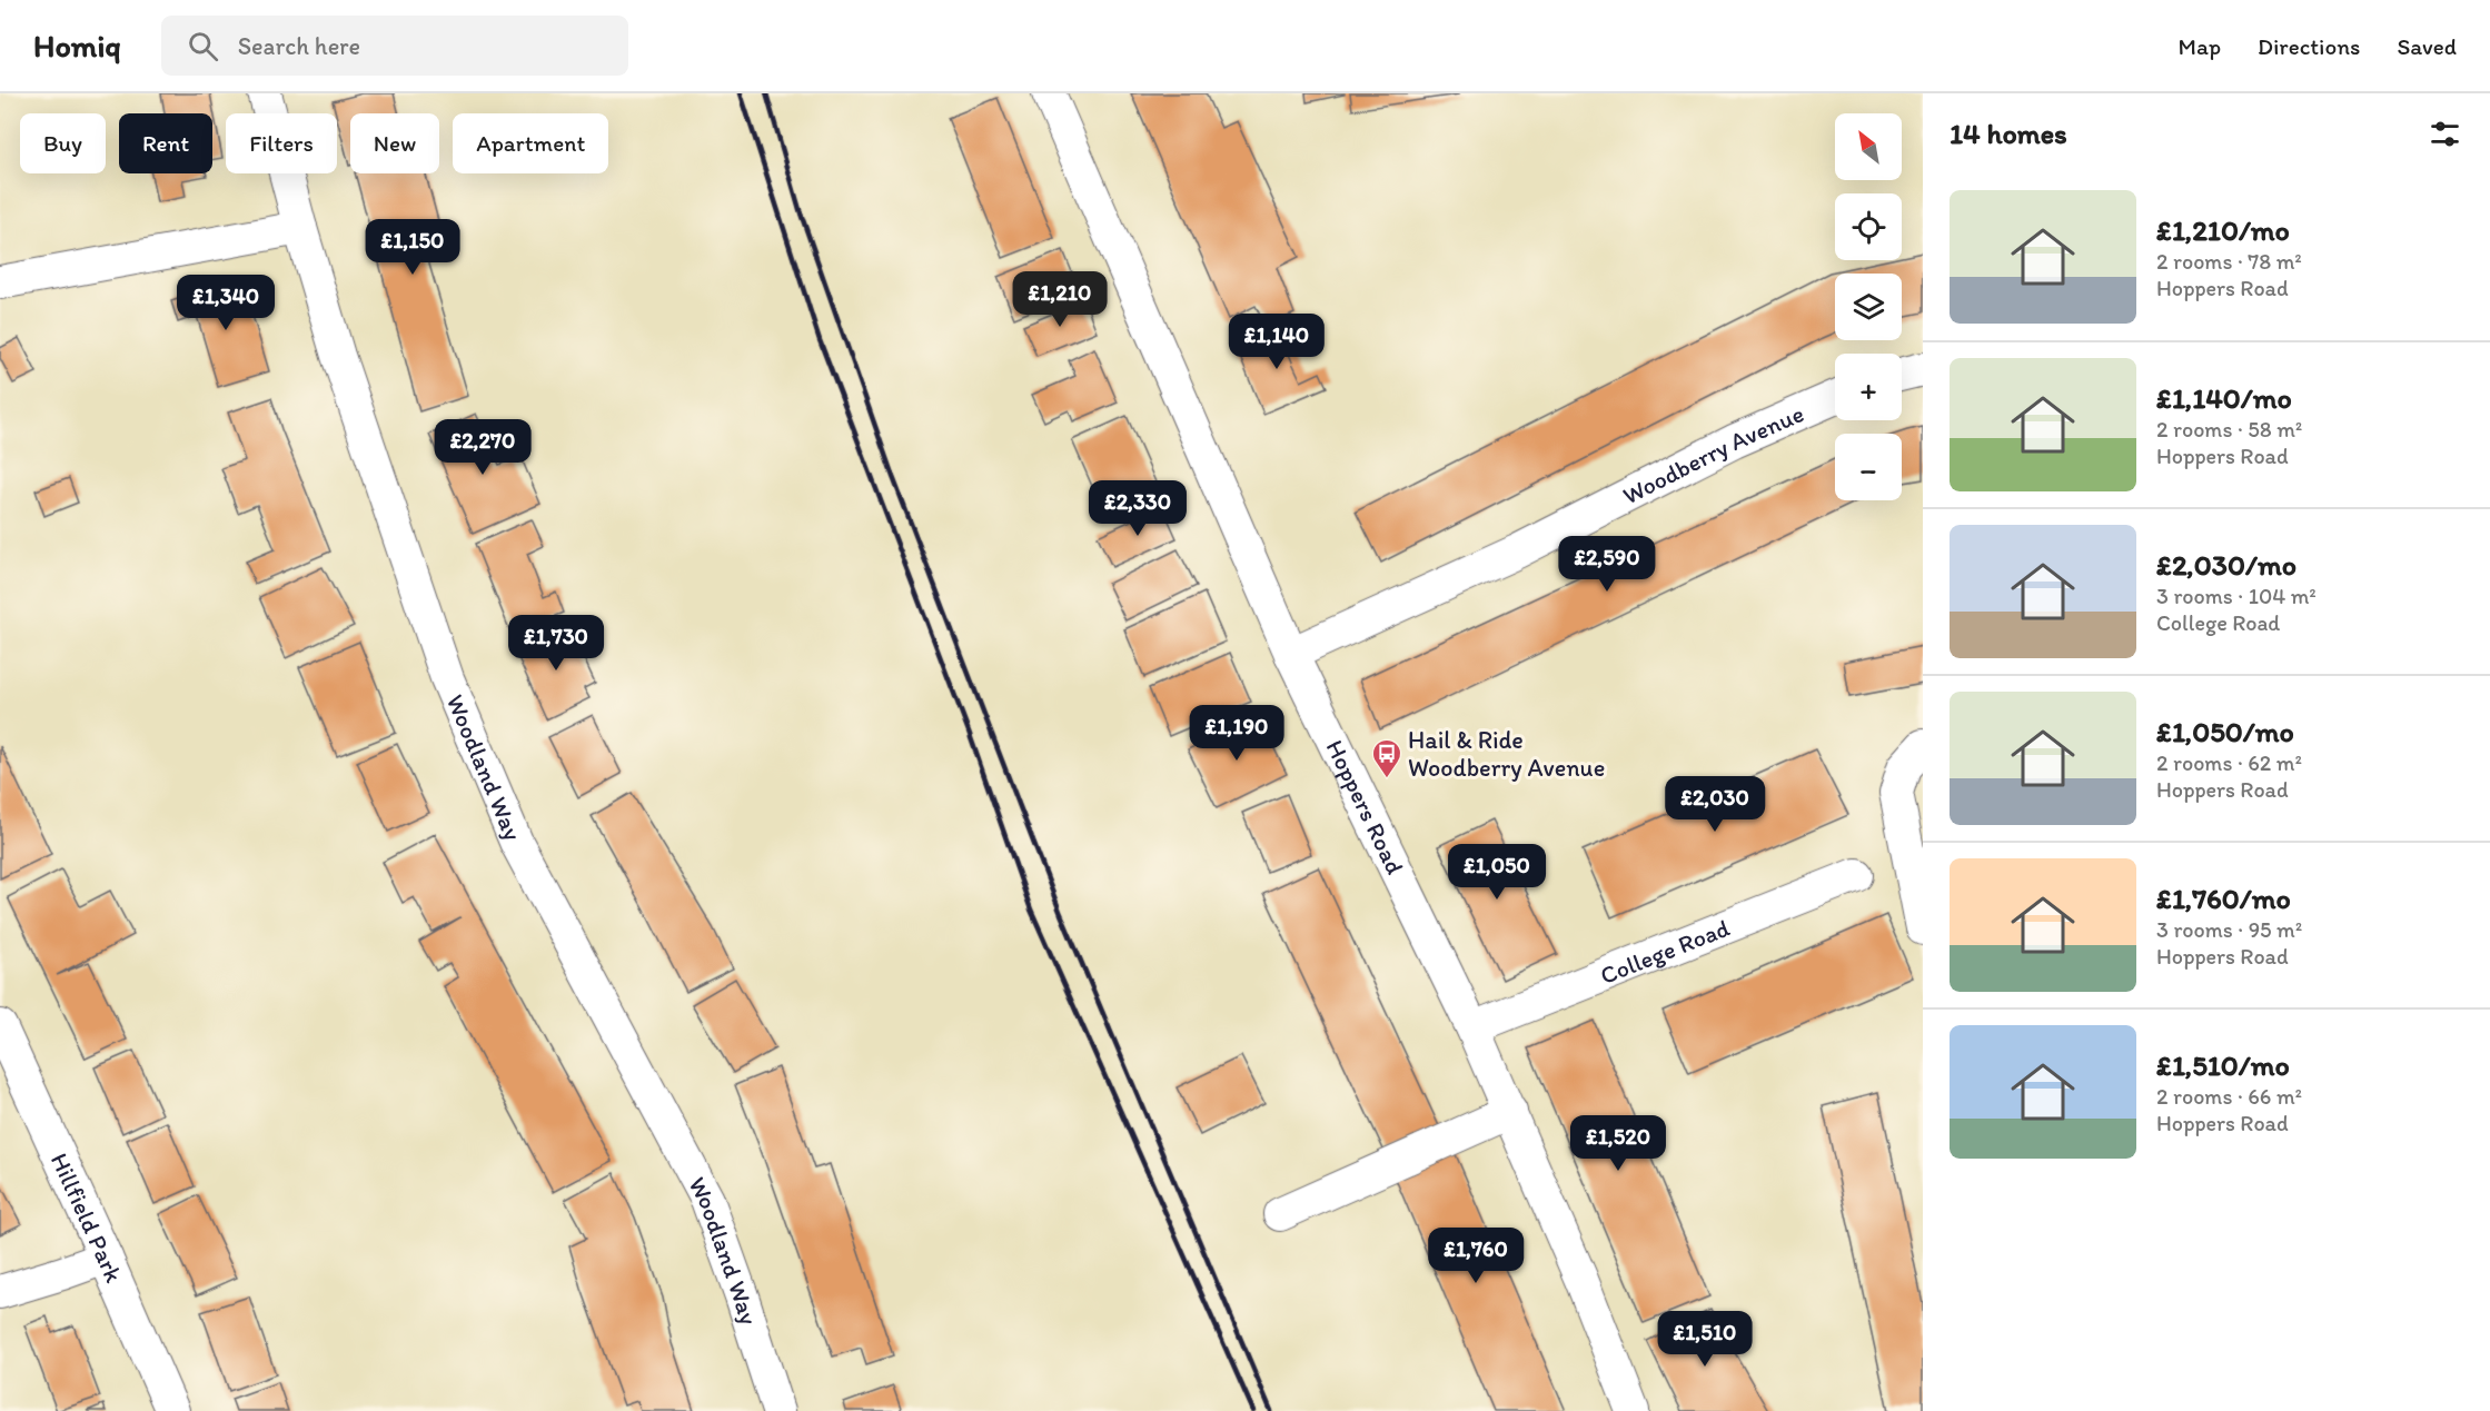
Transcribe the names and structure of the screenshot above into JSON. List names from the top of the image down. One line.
{"streets":{"street":["Woodberry Avenue","Woodland Way","Hoppers Road","College Road","Hillfield Park"]},"crossings":[["Woodberry Avenue","Hoppers Road"],["Hoppers Road","College Road"]],"places":{"bus stop":["Hail & Ride Woodberry Avenue"]},"north":"top left","page":{"header":"Homiq","search":"Search here","nav":["Map","Directions","Saved"],"heading":"14 homes","map_buttons":["+","−"],"chip":["Buy","Rent","Filters","New","Apartment"],"list":[{"name":"£1,210/mo","note":"2 rooms · 78 m² · Hoppers Road"},{"name":"£1,140/mo","note":"2 rooms · 58 m² · Hoppers Road"},{"name":"£2,030/mo","note":"3 rooms · 104 m² · College Road"},{"name":"£1,050/mo","note":"2 rooms · 62 m² · Hoppers Road"},{"name":"£1,760/mo","note":"3 rooms · 95 m² · Hoppers Road"},{"name":"£1,510/mo","note":"2 rooms · 66 m² · Hoppers Road"}],"price":["£1,150","£1,210","£1,340","£1,140","£2,270","£2,330","£2,590","£1,730","£1,190","£2,030","£1,050","£1,520","£1,760","£1,510"]}}
